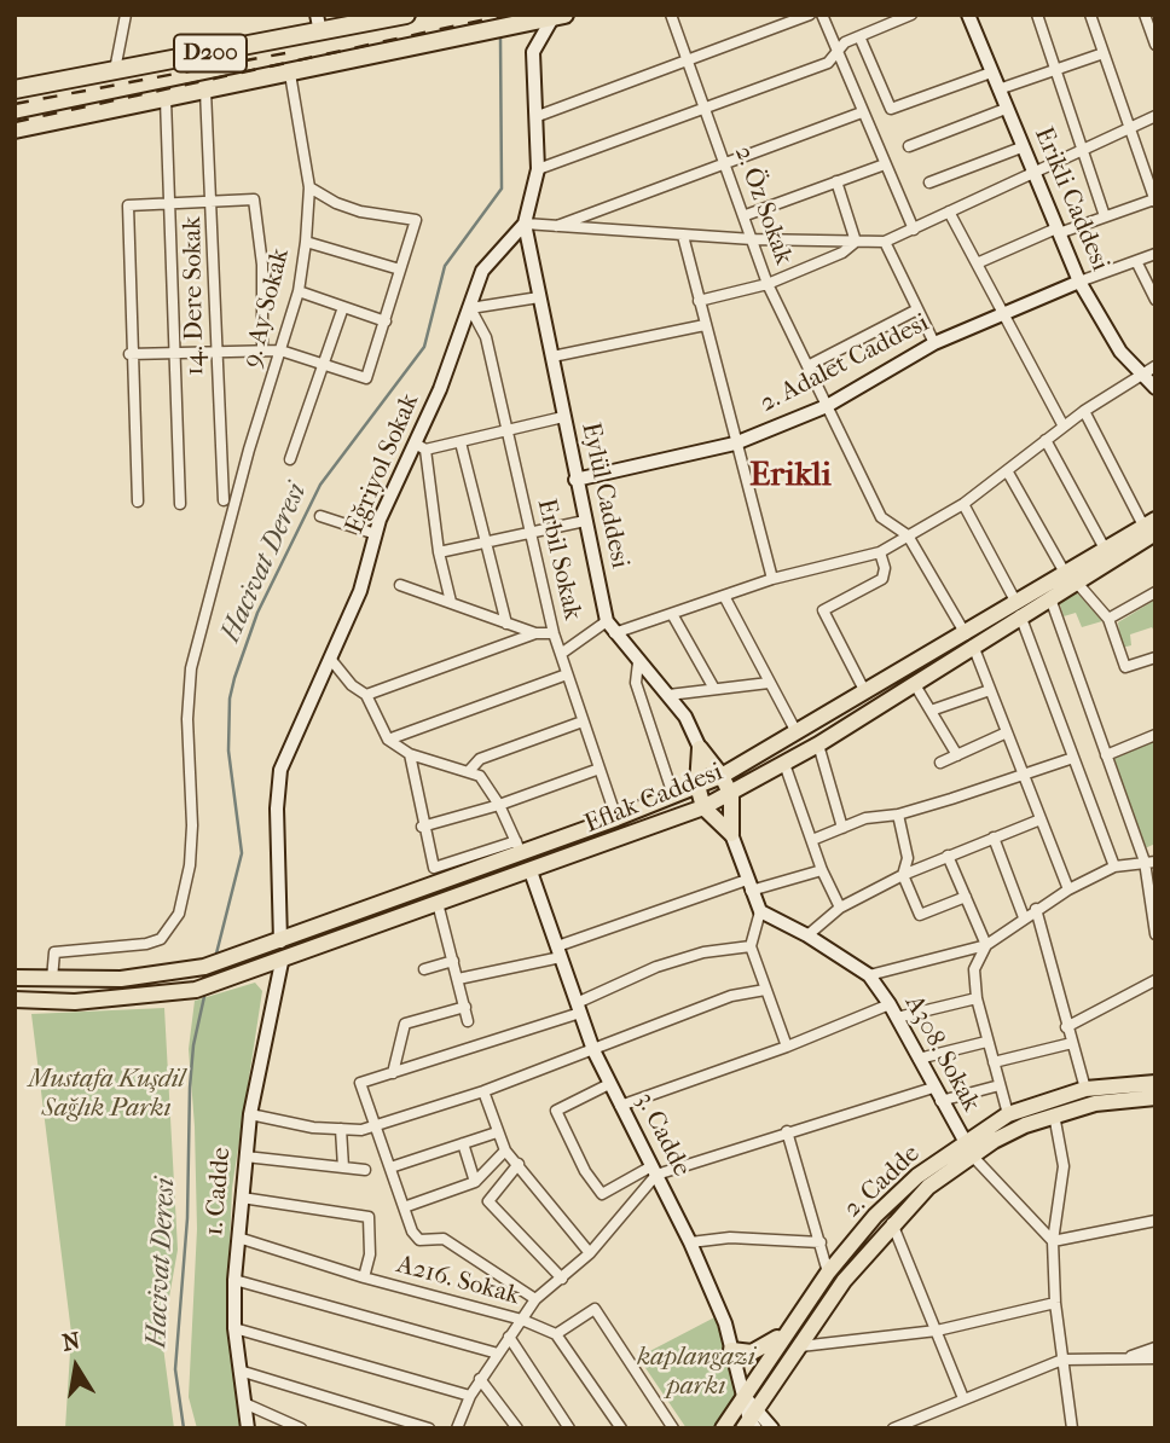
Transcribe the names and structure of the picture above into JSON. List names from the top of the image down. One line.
{"streets":{"highway":["D200"],"main road":["Erikli Caddesi","2. Adalet Caddesi","Eğriyol Sokak","Eylül Caddesi","Eflak Caddesi","A308. Sokak","3. Cadde","2. Cadde","1. Cadde"],"street":["2. Öz Sokak","14. Dere Sokak","9. Ay Sokak","Erbil Sokak","A216. Sokak"]},"crossings":[["Erikli Caddesi","2. Adalet Caddesi"],["2. Öz Sokak","2. Adalet Caddesi"],["2. Öz Sokak","Eflak Caddesi"],["2. Adalet Caddesi","Eylül Caddesi"],["Eğriyol Sokak","Eylül Caddesi"],["Eğriyol Sokak","Erbil Sokak"],["Eğriyol Sokak","Eflak Caddesi"],["Erbil Sokak","Eflak Caddesi"],["Eflak Caddesi","3. Cadde"],["Eflak Caddesi","1. Cadde"],["A308. Sokak","2. Cadde"],["3. Cadde","2. Cadde"],["1. Cadde","A216. Sokak"]],"districts":["Erikli"],"water":["Hacivat Deresi"],"parks":["Mustafa Kuşdil Sağlık Parkı","kaplangazi parkı"],"north":"top"}
